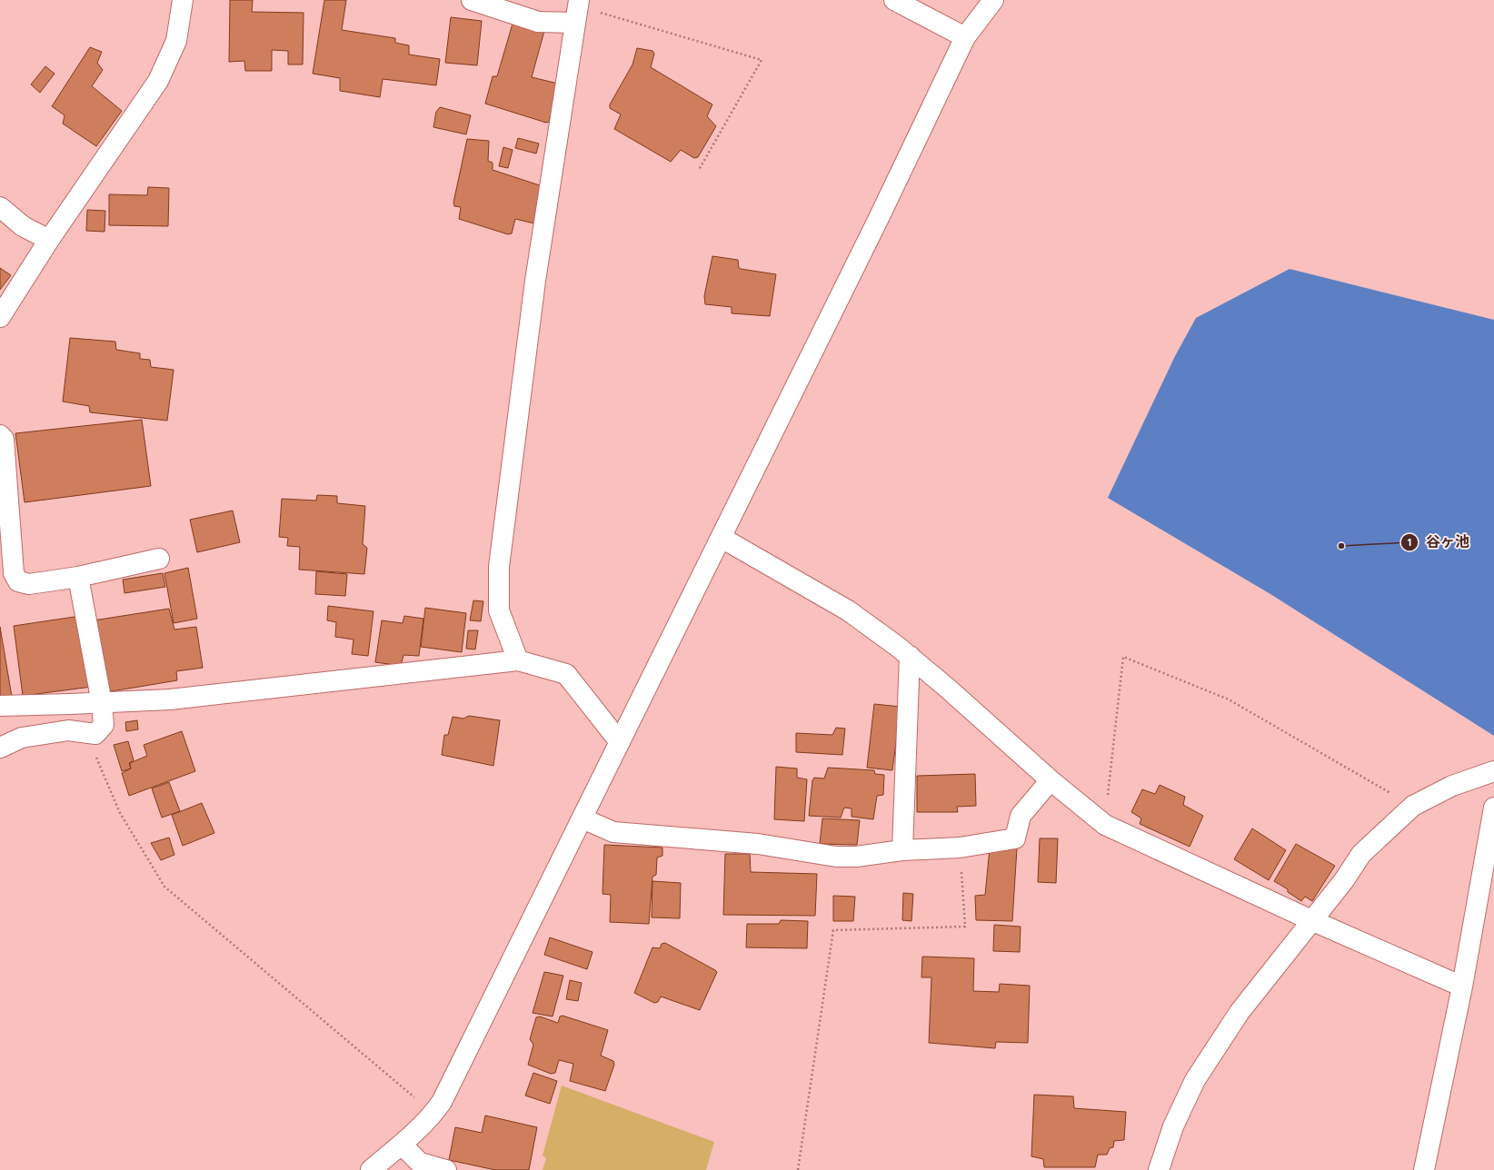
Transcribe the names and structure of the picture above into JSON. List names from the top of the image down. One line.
{"places":["谷ヶ池"]}
